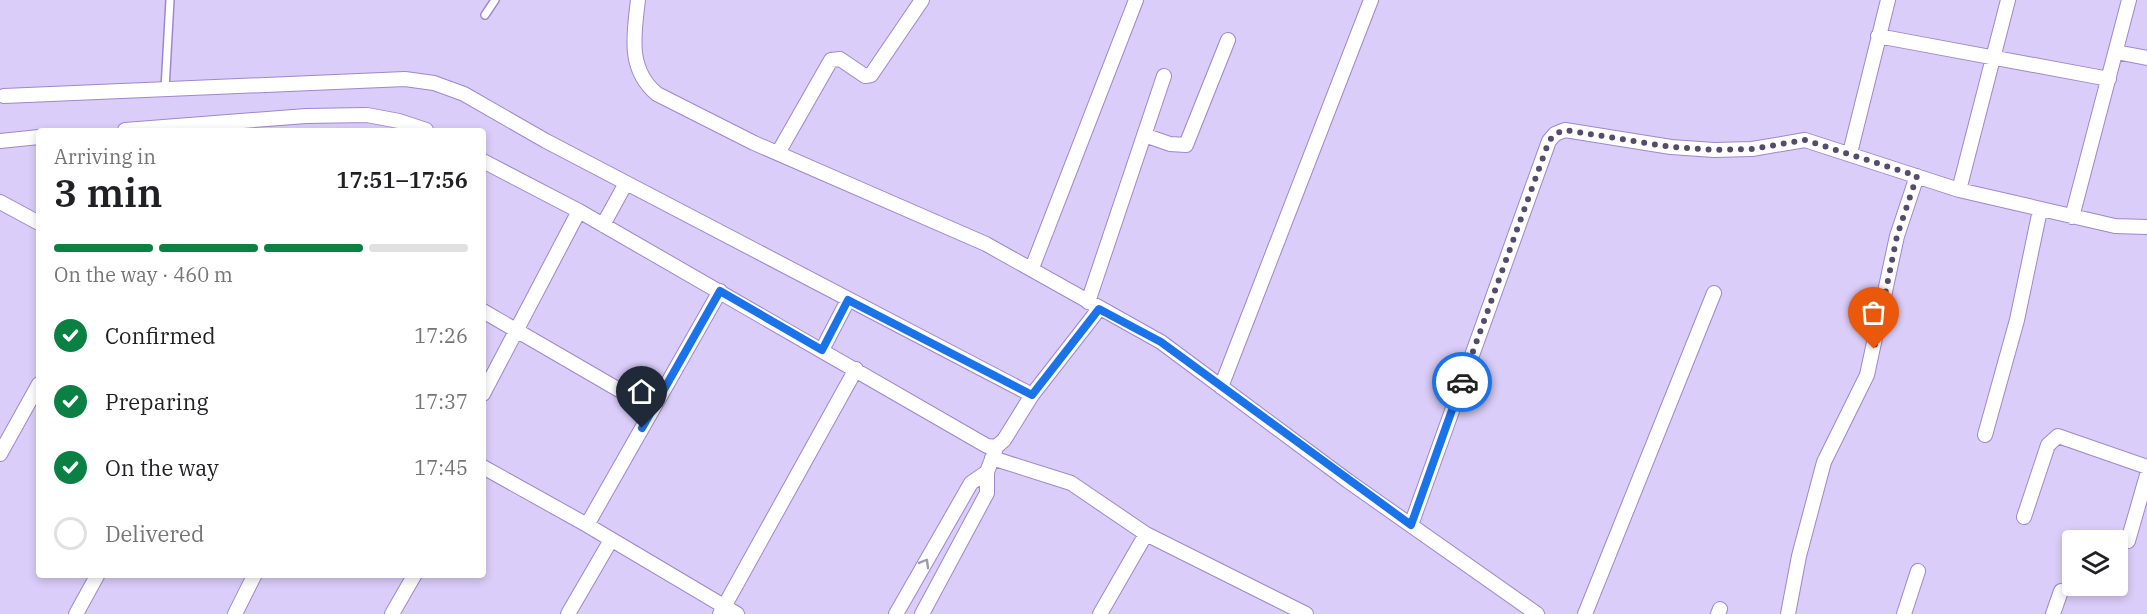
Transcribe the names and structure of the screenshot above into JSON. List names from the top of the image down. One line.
{"page":{"heading":["3 min","Arriving in","17:51–17:56"],"bar":"On the way · 460 m","list":[["Confirmed","17:26"],["Preparing","17:37"],["On the way","17:45"],"Delivered"]}}
